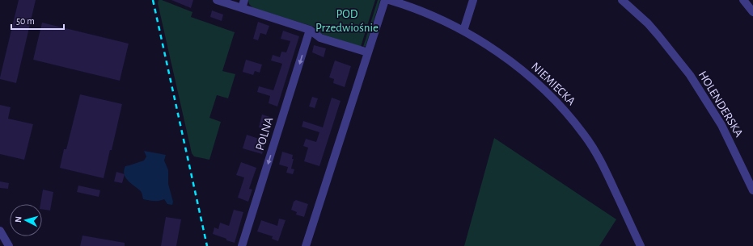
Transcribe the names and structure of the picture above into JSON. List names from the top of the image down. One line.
{"streets":{"street":["NIEMIECKA","HOLENDERSKA","POLNA"]},"parks":["POD Przedwiośnie"],"scale_bar":"50 m","north":"left"}
